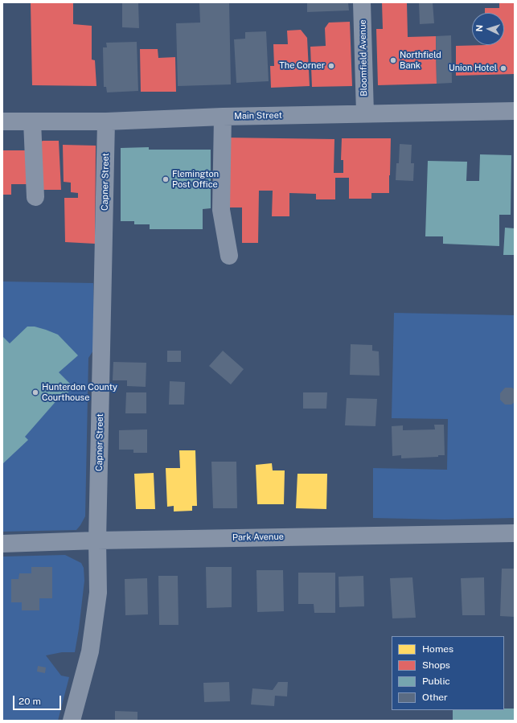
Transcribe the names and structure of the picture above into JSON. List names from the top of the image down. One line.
{"streets":{"street":["Bloomfield Avenue","Main Street","Capner Street","Park Avenue"]},"crossings":[["Bloomfield Avenue","Main Street"],["Main Street","Capner Street"],["Capner Street","Park Avenue"]],"places":["Northfield Bank","The Corner","Union Hotel","Flemington Post Office","Hunterdon County Courthouse"],"legend":["Homes","Shops","Public","Other"],"scale_bar":"20 m","north":"left"}
